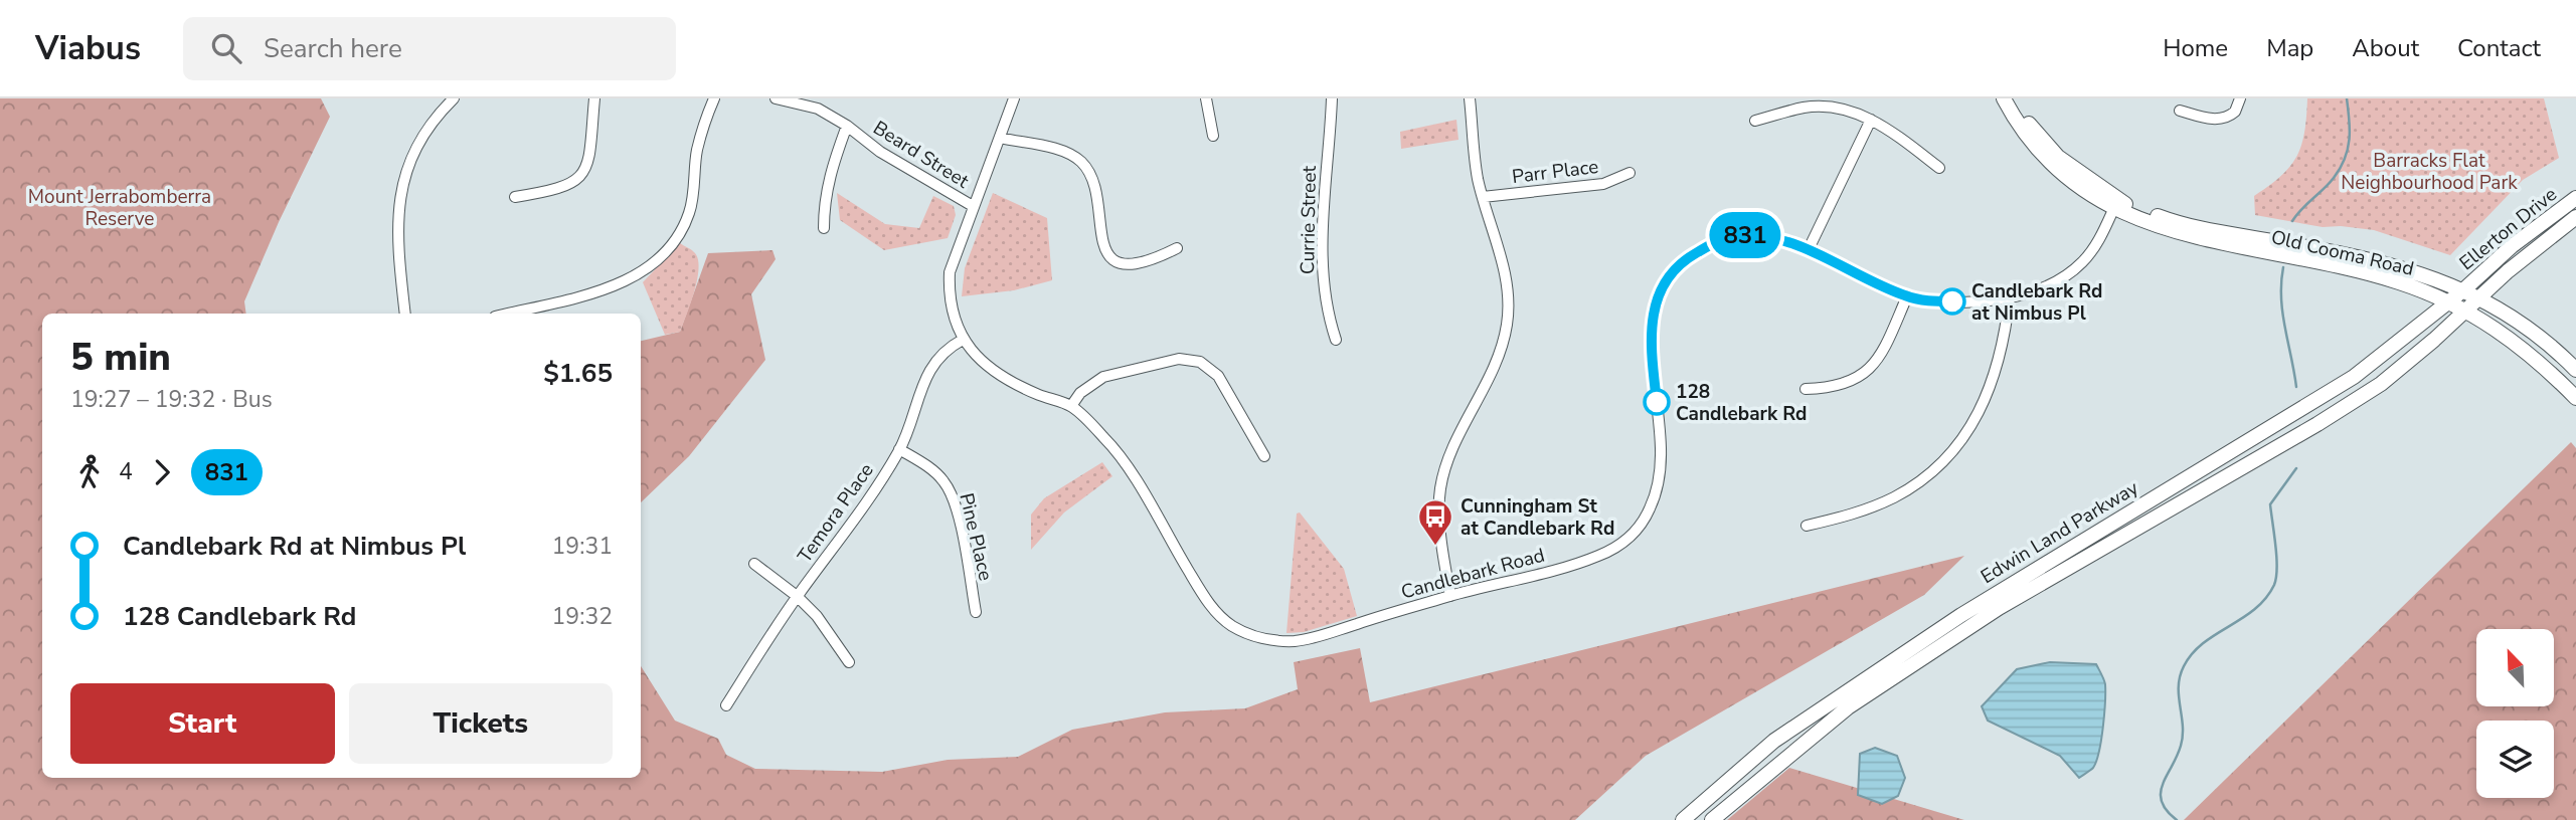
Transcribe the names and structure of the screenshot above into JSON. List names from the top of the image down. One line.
{"streets":{"main road":["Ellerton Drive","Old Cooma Road","Edwin Land Parkway"],"street":["Beard Street","Parr Place","Currie Street","Temora Place","Pine Place","Candlebark Road"]},"crossings":[["Beard Street","Candlebark Road"],["Ellerton Drive","Old Cooma Road"],["Ellerton Drive","Edwin Land Parkway"],["Old Cooma Road","Edwin Land Parkway"],["Old Cooma Road","Candlebark Road"],["Temora Place","Pine Place"],["Temora Place","Candlebark Road"]],"parks":["Barracks Flat Neighbourhood Park","Mount Jerrabomberra Reserve"],"places":{"other":["Candlebark Rd at Nimbus Pl","128 Candlebark Rd"],"bus stop":["Cunningham St at Candlebark Rd"]},"lines":["bus line 831"],"north":"top left","page":{"header":"Viabus","search":"Search here","nav":["Home","Map","About","Contact"],"on_map":"831","heading":["5 min","19:27 – 19:32 · Bus","$1.65"],"legs":["4","831"],"list":[{"name":"Candlebark Rd at Nimbus Pl","value":"19:31"},{"name":"128 Candlebark Rd","value":"19:32"}],"buttons":["Start","Tickets"]}}
